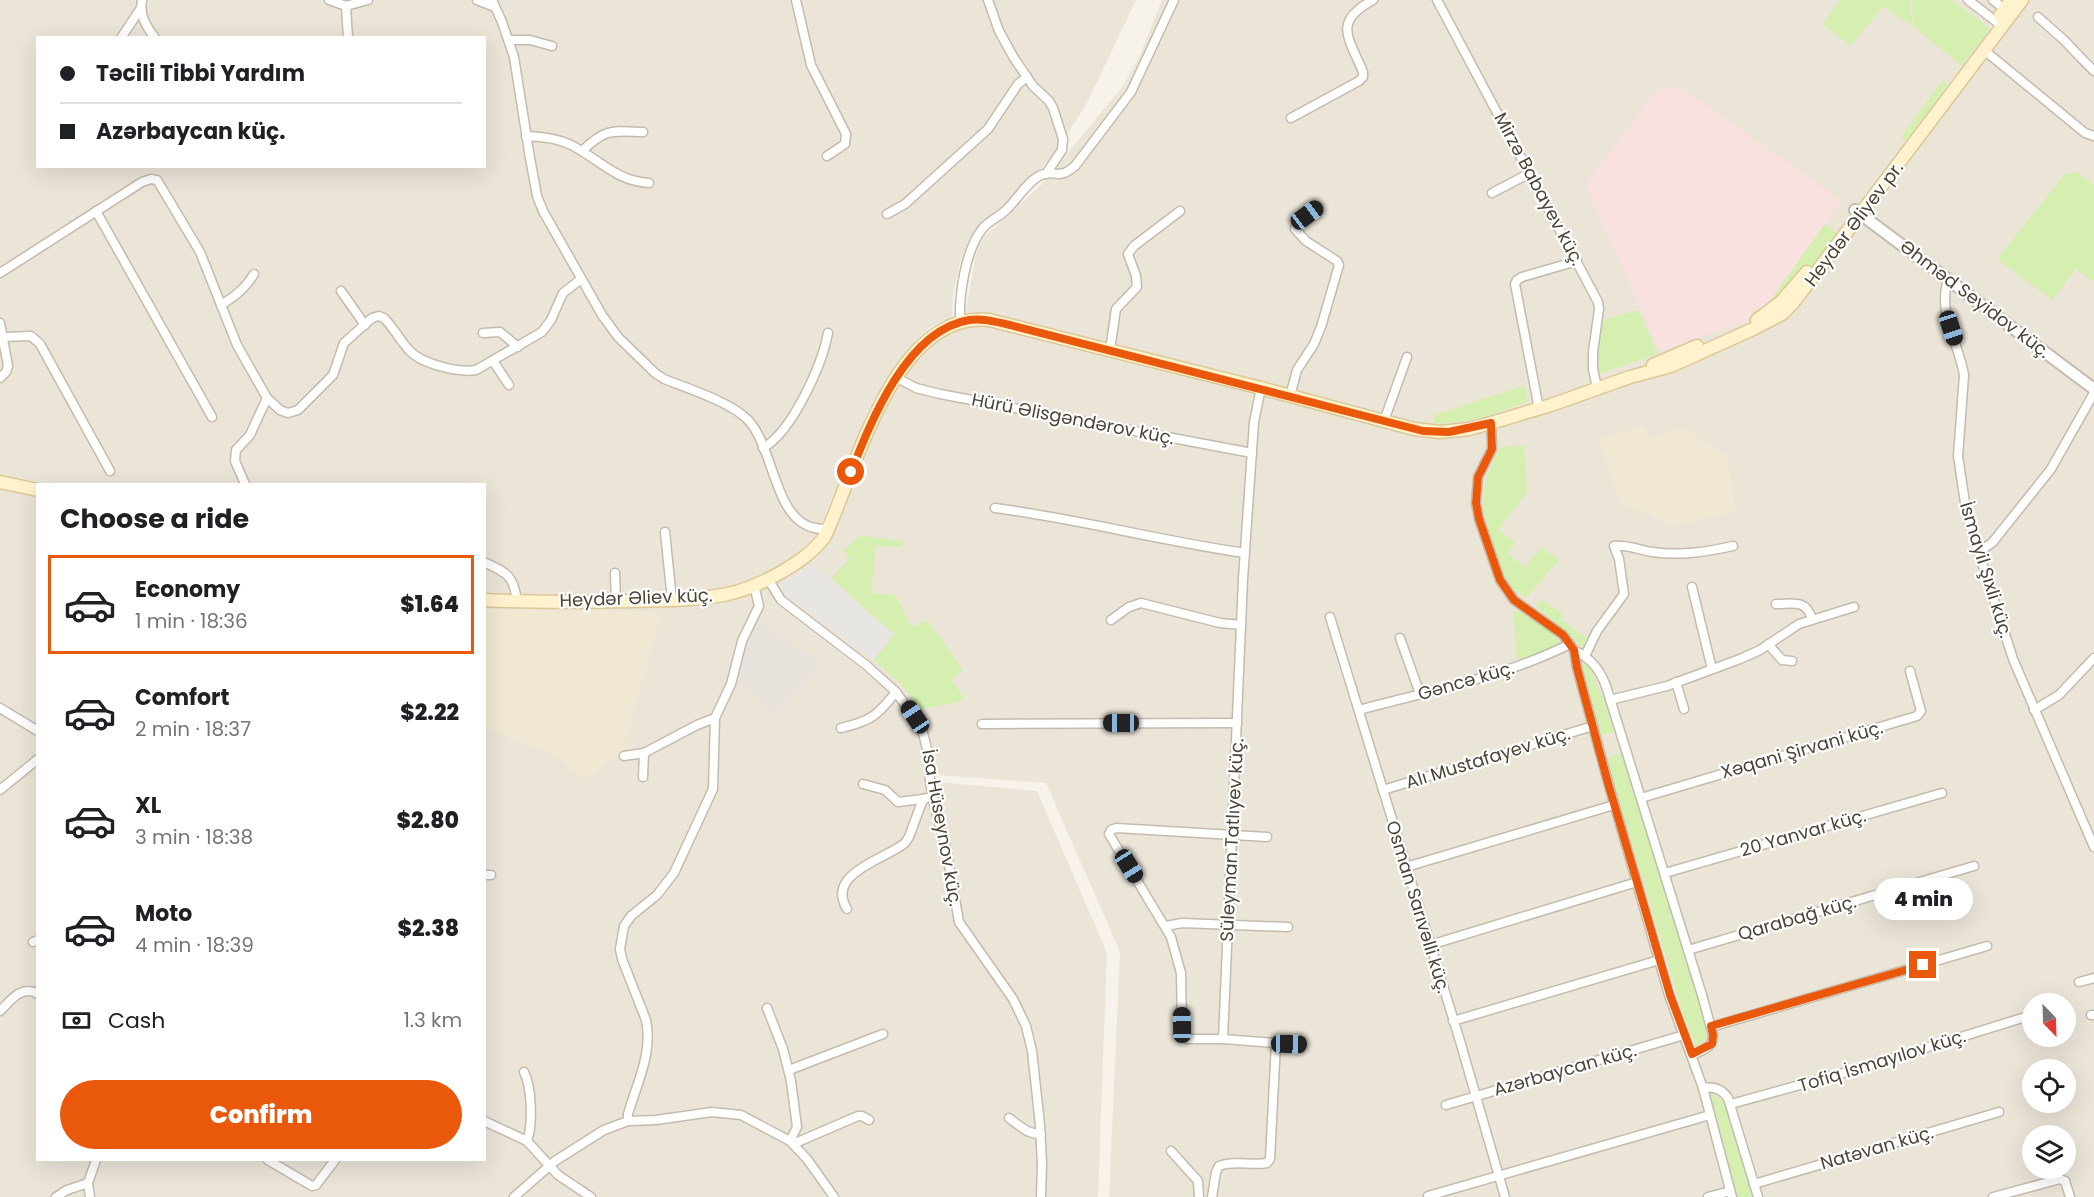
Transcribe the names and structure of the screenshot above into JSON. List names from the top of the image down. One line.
{"streets":{"main road":["Heydər Əliyev pr.","Heydər Əliev küç."],"street":["Mirzə Babayev küç.","Əhməd Seyidov küç.","Hürü Əlisgəndərov küç.","İsmayil Şıxli küç.","Gəncə küç.","Xəqani Şirvani küç.","Alı Mustafayev küç.","İsa Hüseynov küç.","20 Yanvar küç.","Süleyman Tatlıyev küç.","Osman Sarıvəlli küç.","Qarabağ küç.","Tofiq İsmayılov küç.","Azərbaycan küç.","Natəvan küç."]},"crossings":[["Mirzə Babayev küç.","Heydər Əliev küç."],["Heydər Əliyev pr.","Əhməd Seyidov küç."],["Heydər Əliyev pr.","Heydər Əliev küç."],["Əhməd Seyidov küç.","İsmayil Şıxli küç."],["Əhməd Seyidov küç.","Heydər Əliev küç."],["Hürü Əlisgəndərov küç.","Heydər Əliev küç."],["Hürü Əlisgəndərov küç.","Süleyman Tatlıyev küç."],["Heydər Əliev küç.","İsa Hüseynov küç."],["Heydər Əliev küç.","Süleyman Tatlıyev küç."],["Gəncə küç.","Osman Sarıvəlli küç."],["Alı Mustafayev küç.","Osman Sarıvəlli küç."],["Osman Sarıvəlli küç.","Azərbaycan küç."]],"north":"bottom right","page":{"banner":["Təcili Tibbi Yardım","Azərbaycan küç."],"heading":"Choose a ride","list":[{"name":"Economy","note":"1 min · 18:36","value":"$1.64"},{"name":"Comfort","note":"2 min · 18:37","value":"$2.22"},{"name":"XL","note":"3 min · 18:38","value":"$2.80"},{"name":"Moto","note":"4 min · 18:39","value":"$2.38"}],"bubble":"4 min","pay":["Cash","1.3 km"],"buttons":"Confirm"}}
